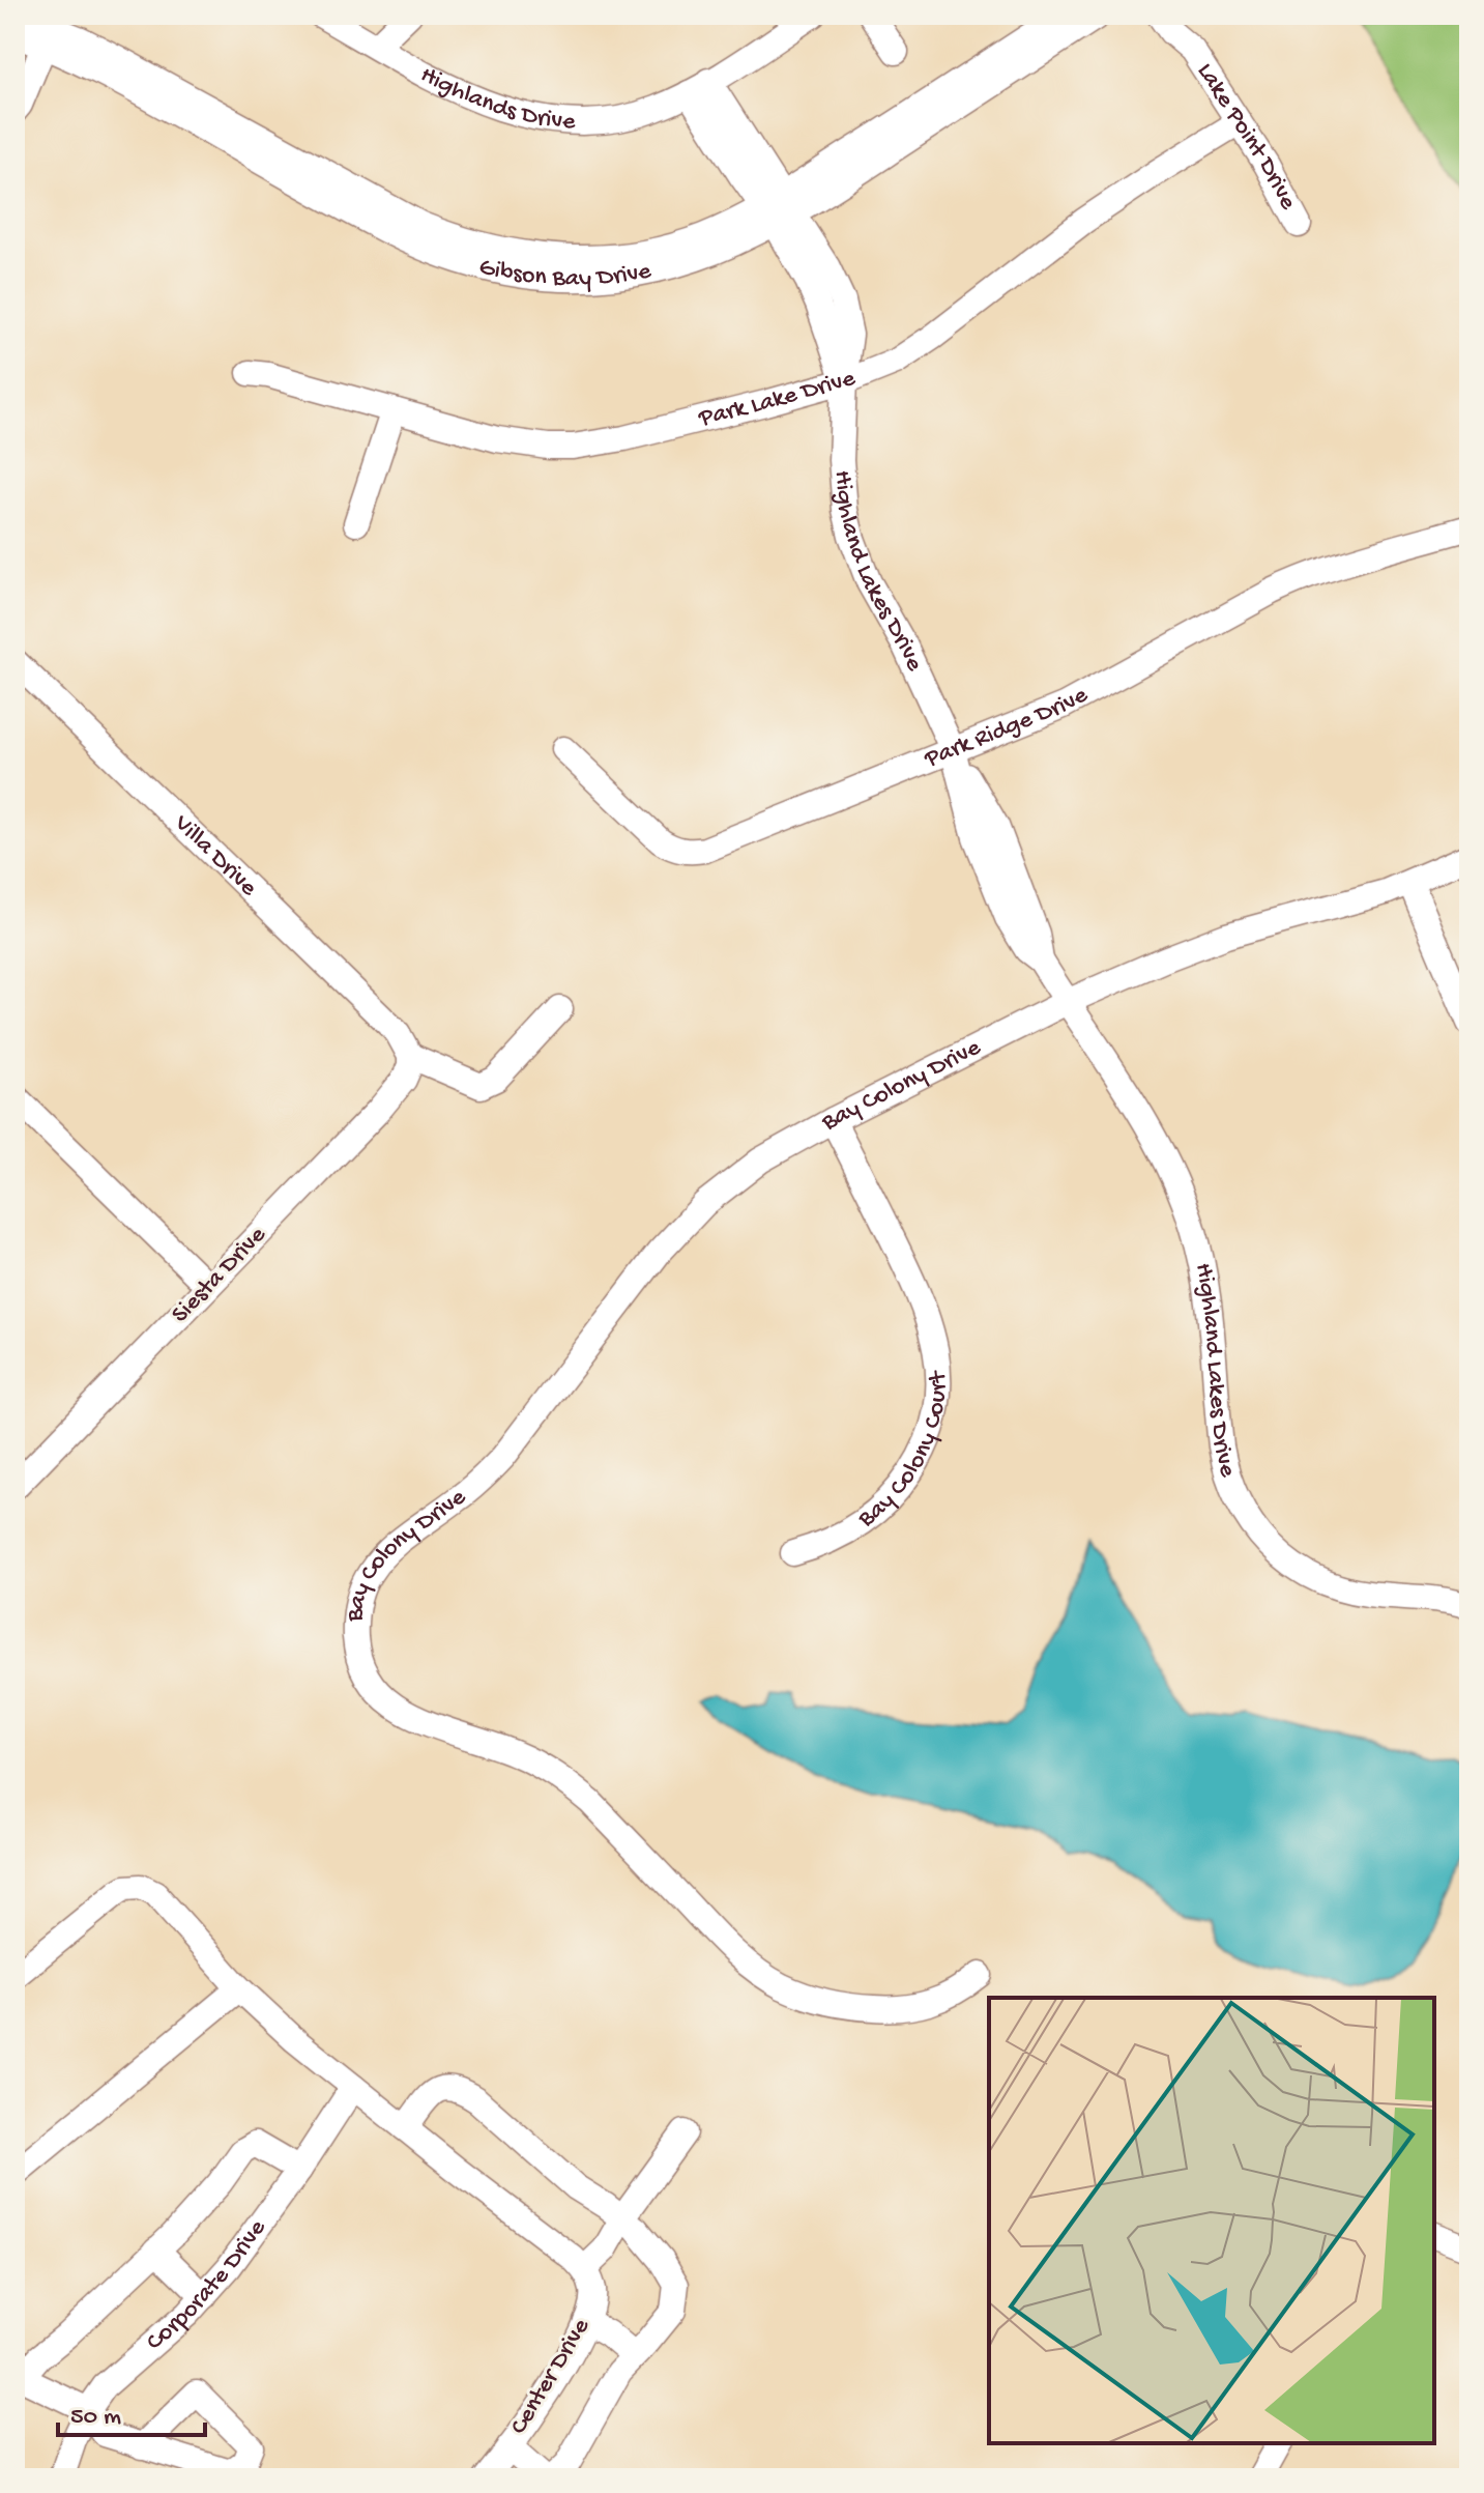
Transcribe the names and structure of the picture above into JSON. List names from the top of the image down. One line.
{"streets":{"street":["Highlands Drive","Lake Point Drive","Gibson Bay Drive","Park Lake Drive","Highland Lakes Drive","Park Ridge Drive","Villa Drive","Bay Colony Drive","Siesta Drive","Bay Colony Court","Corporate Drive","Center Drive"]},"crossings":[["Lake Point Drive","Park Lake Drive"],["Gibson Bay Drive","Highland Lakes Drive"],["Park Lake Drive","Highland Lakes Drive"],["Highland Lakes Drive","Park Ridge Drive"],["Highland Lakes Drive","Bay Colony Drive"],["Villa Drive","Siesta Drive"],["Bay Colony Drive","Bay Colony Court"]],"scale_bar":"50 m"}
